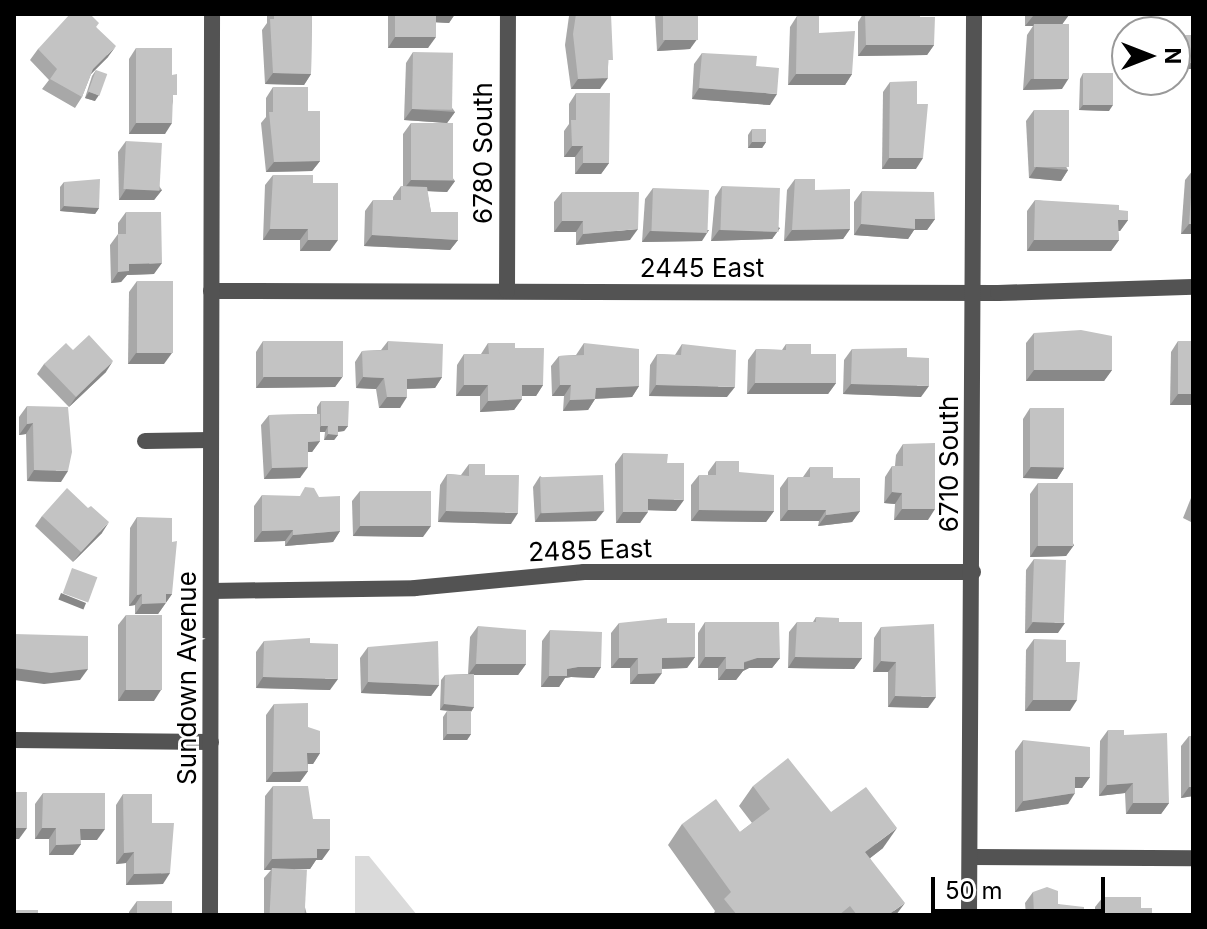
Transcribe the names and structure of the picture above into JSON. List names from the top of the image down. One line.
{"streets":{"street":["6780 South","2445 East","6710 South","2485 East","Sundown Avenue"]},"crossings":[["6780 South","2445 East"],["2445 East","6710 South"],["2445 East","Sundown Avenue"],["6710 South","2485 East"],["2485 East","Sundown Avenue"]],"scale_bar":"50 m","north":"right"}
